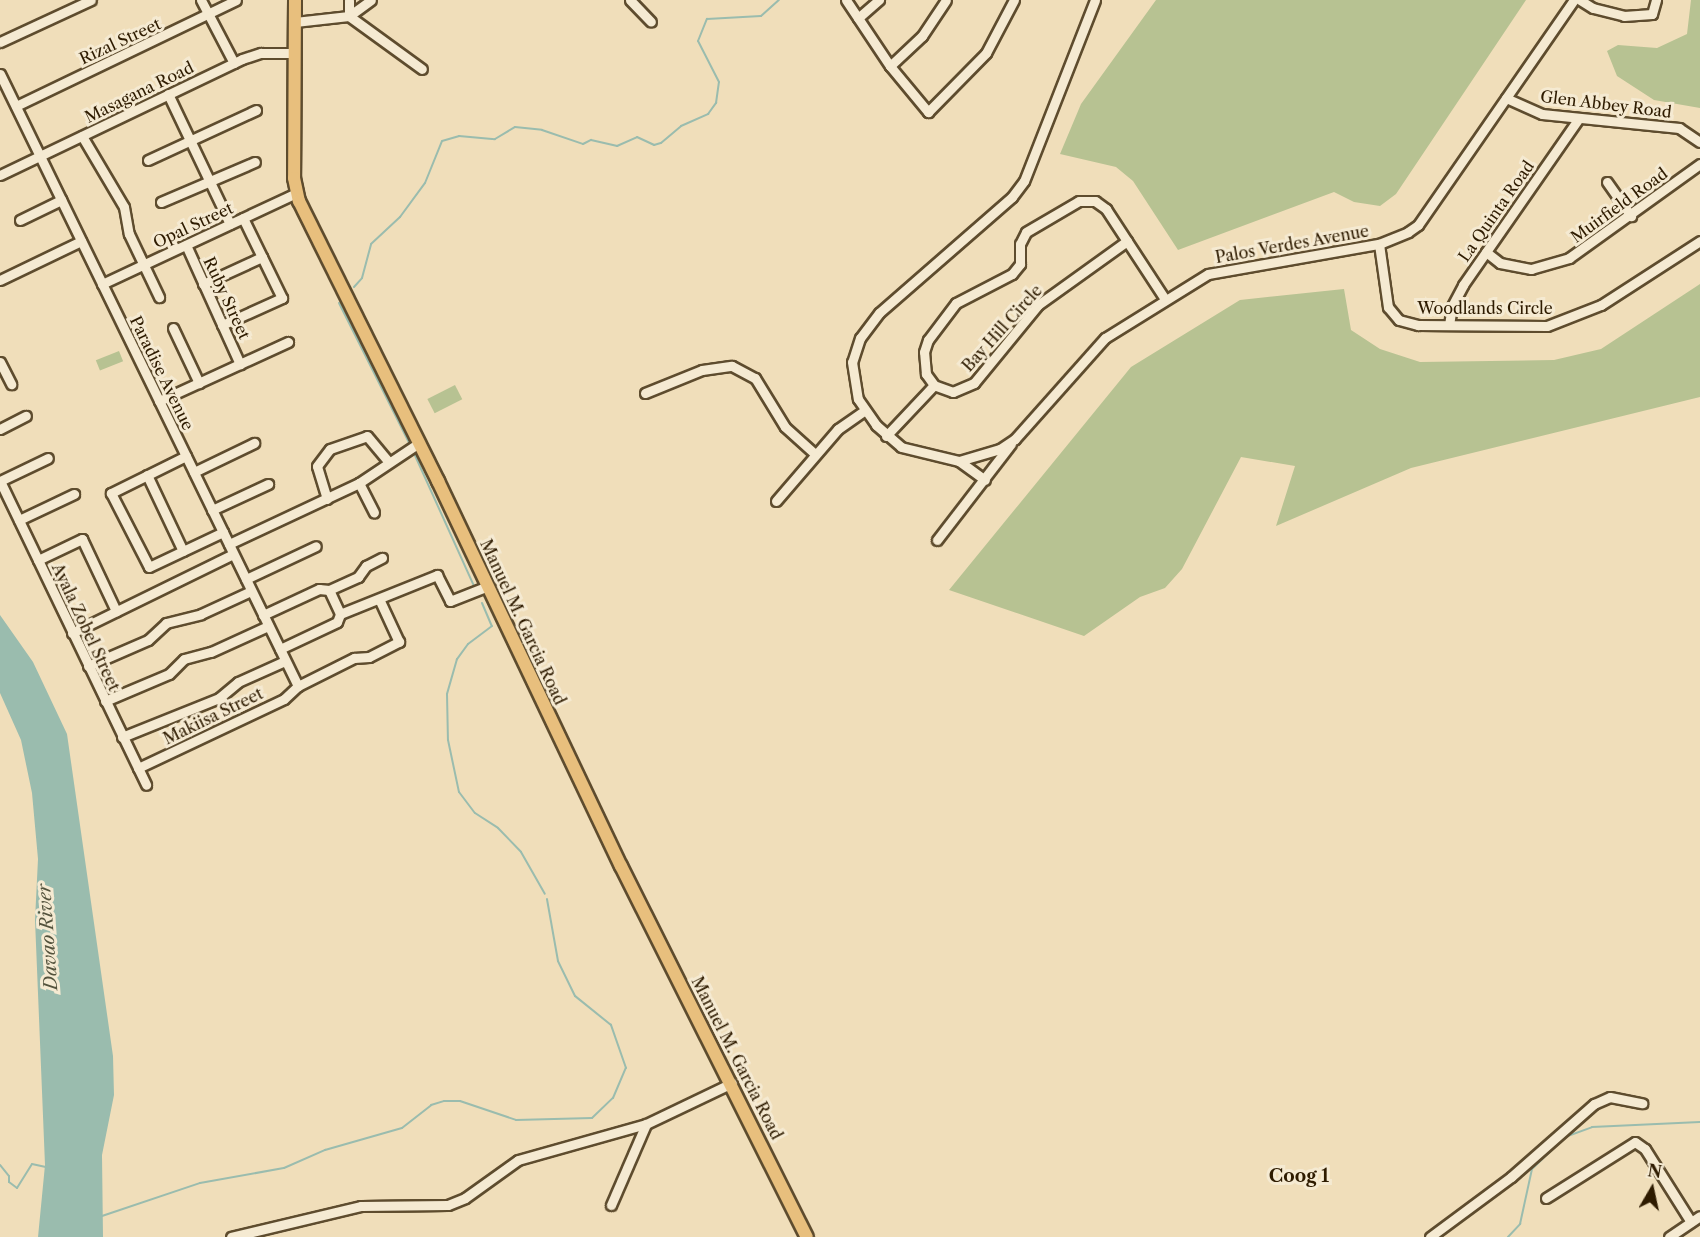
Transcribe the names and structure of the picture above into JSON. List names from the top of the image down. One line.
{"streets":{"main road":["Manuel M. Garcia Road"],"street":["Rizal Street","Masagana Road","Glen Abbey Road","Muirfield Road","La Quinta Road","Opal Street","Palos Verdes Avenue","Ruby Street","Woodlands Circle","Bay Hill Circle","Paradise Avenue","Ayala Zobel Street","Makiisa Street"]},"crossings":[["Rizal Street","Paradise Avenue"],["Masagana Road","Paradise Avenue"],["Masagana Road","Manuel M. Garcia Road"],["Glen Abbey Road","La Quinta Road"],["Glen Abbey Road","Palos Verdes Avenue"],["Muirfield Road","La Quinta Road"],["La Quinta Road","Woodlands Circle"],["Opal Street","Ruby Street"],["Opal Street","Paradise Avenue"],["Opal Street","Manuel M. Garcia Road"],["Palos Verdes Avenue","Woodlands Circle"],["Palos Verdes Avenue","Bay Hill Circle"],["Paradise Avenue","Makiisa Street"],["Ayala Zobel Street","Makiisa Street"]],"districts":["Coog 1"],"water":["Davao River"],"north":"top"}
